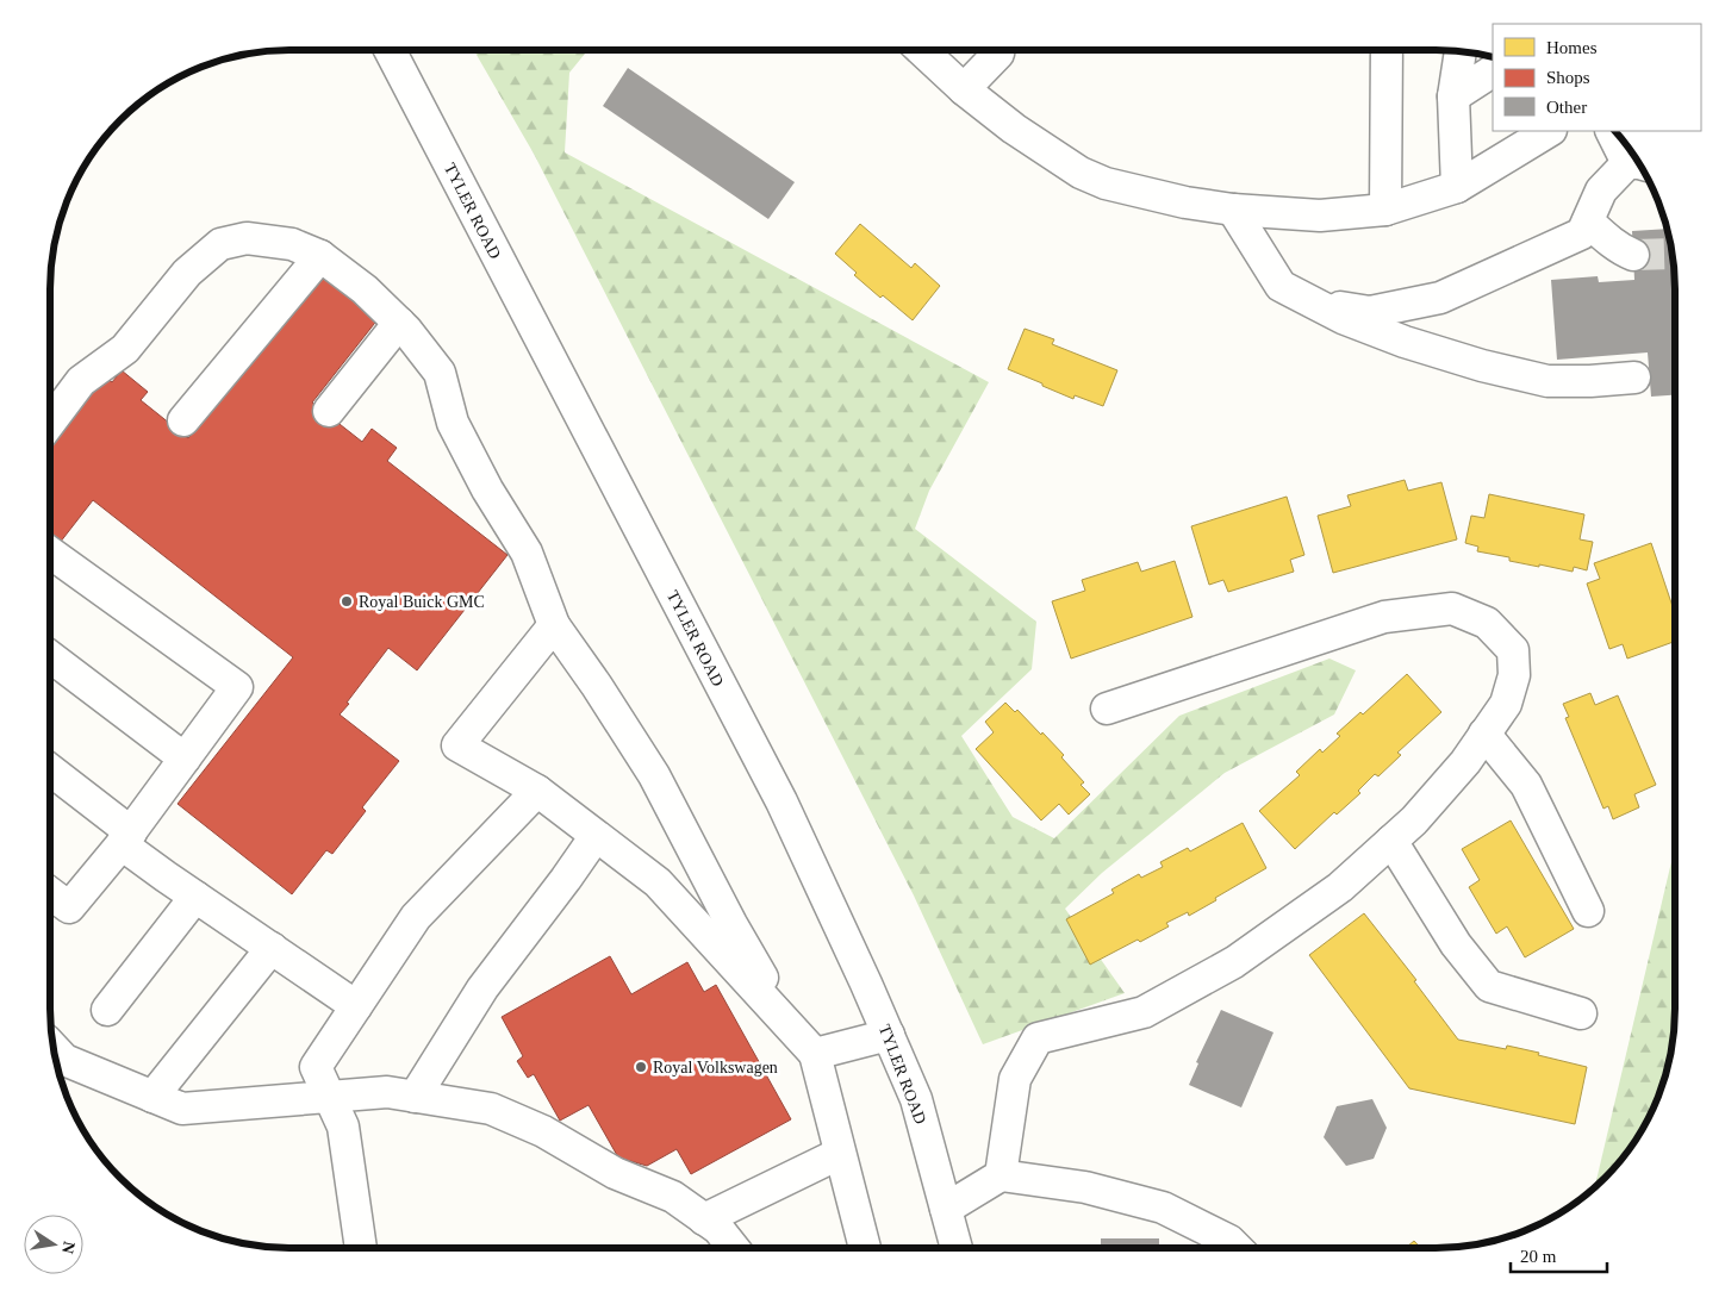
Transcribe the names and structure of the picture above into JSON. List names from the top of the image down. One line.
{"streets":{"street":["TYLER ROAD"]},"places":["Royal Buick GMC","Royal Volkswagen"],"legend":["Homes","Shops","Other"],"scale_bar":"20 m","north":"right"}
